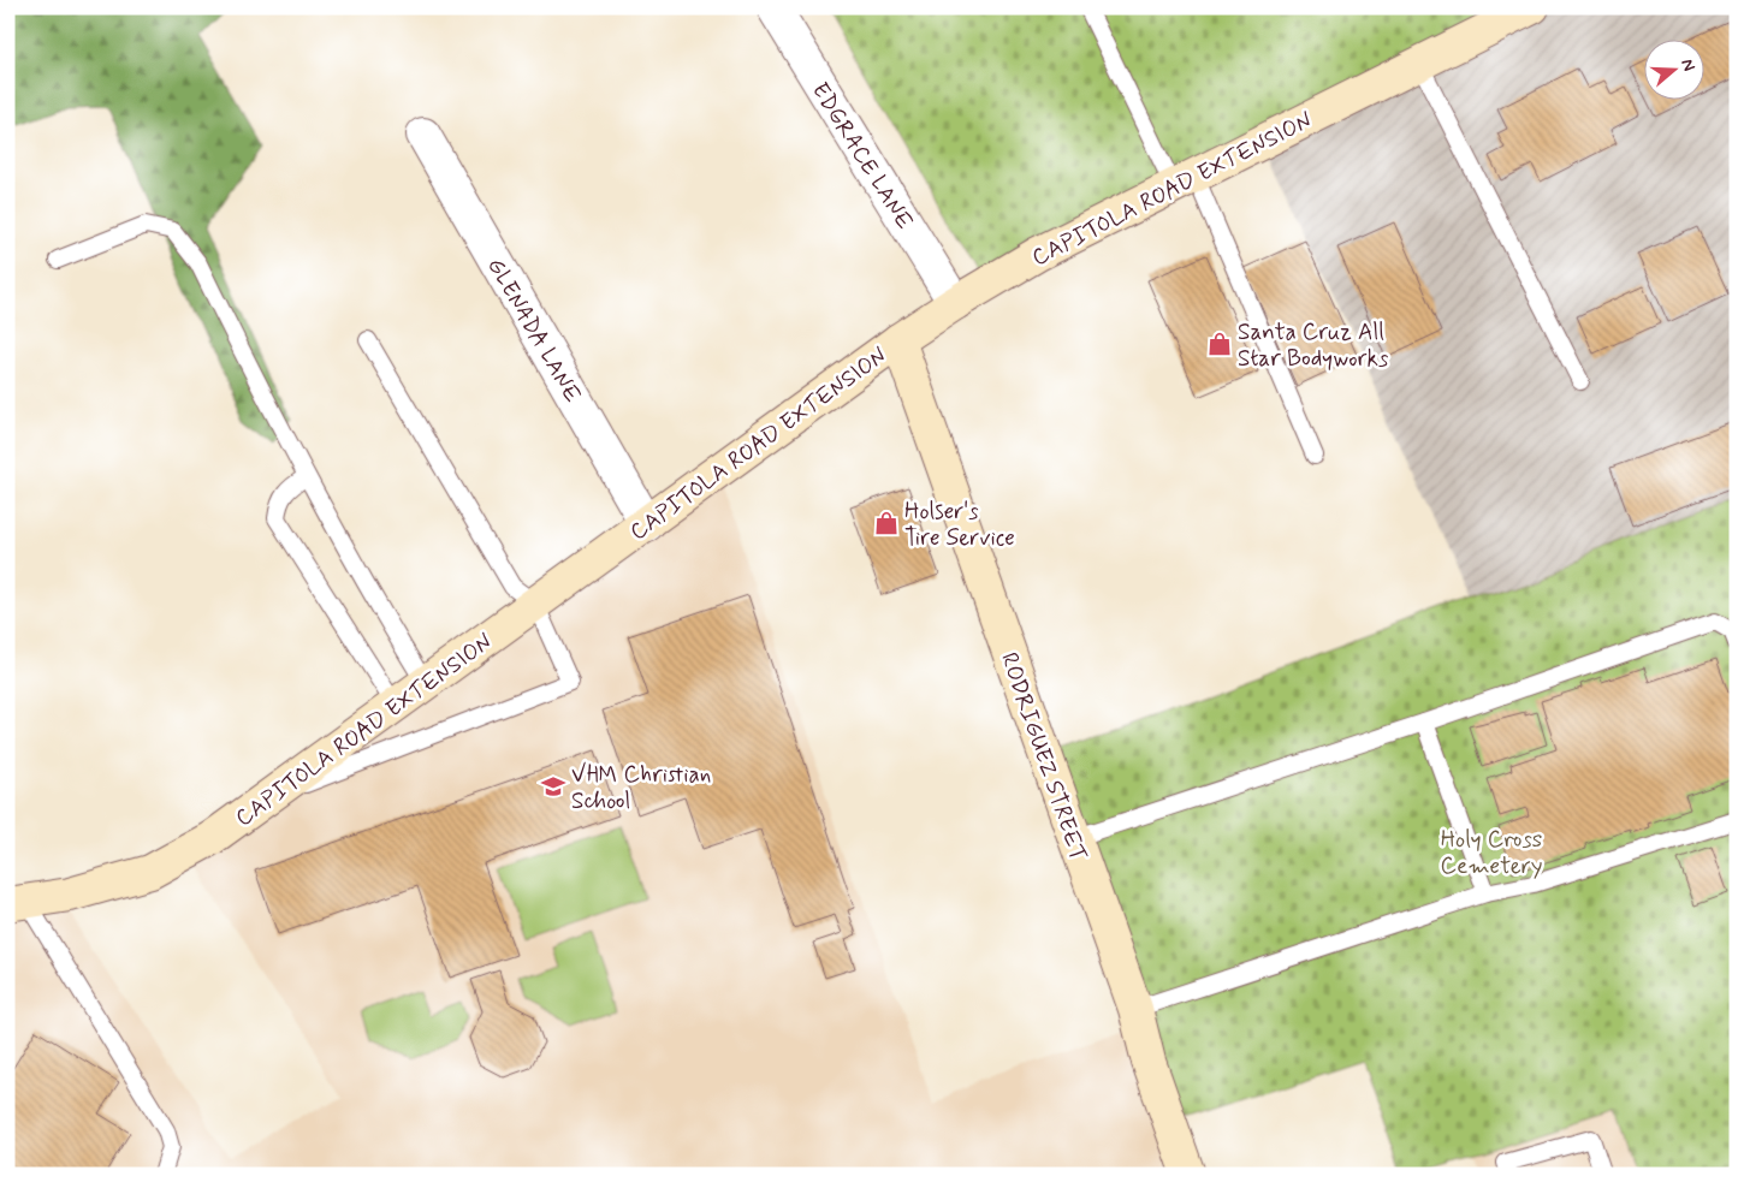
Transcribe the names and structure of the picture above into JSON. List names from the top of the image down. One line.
{"streets":{"street":["EDGRACE LANE","CAPITOLA ROAD EXTENSION","GLENADA LANE","RODRIGUEZ STREET"]},"crossings":[["EDGRACE LANE","CAPITOLA ROAD EXTENSION"],["CAPITOLA ROAD EXTENSION","GLENADA LANE"],["CAPITOLA ROAD EXTENSION","RODRIGUEZ STREET"]],"parks":["Holy Cross Cemetery"],"places":{"shop":["Santa Cruz All Star Bodyworks","Holser's Tire Service"],"school or university":["VHM Christian School"]},"north":"right"}
